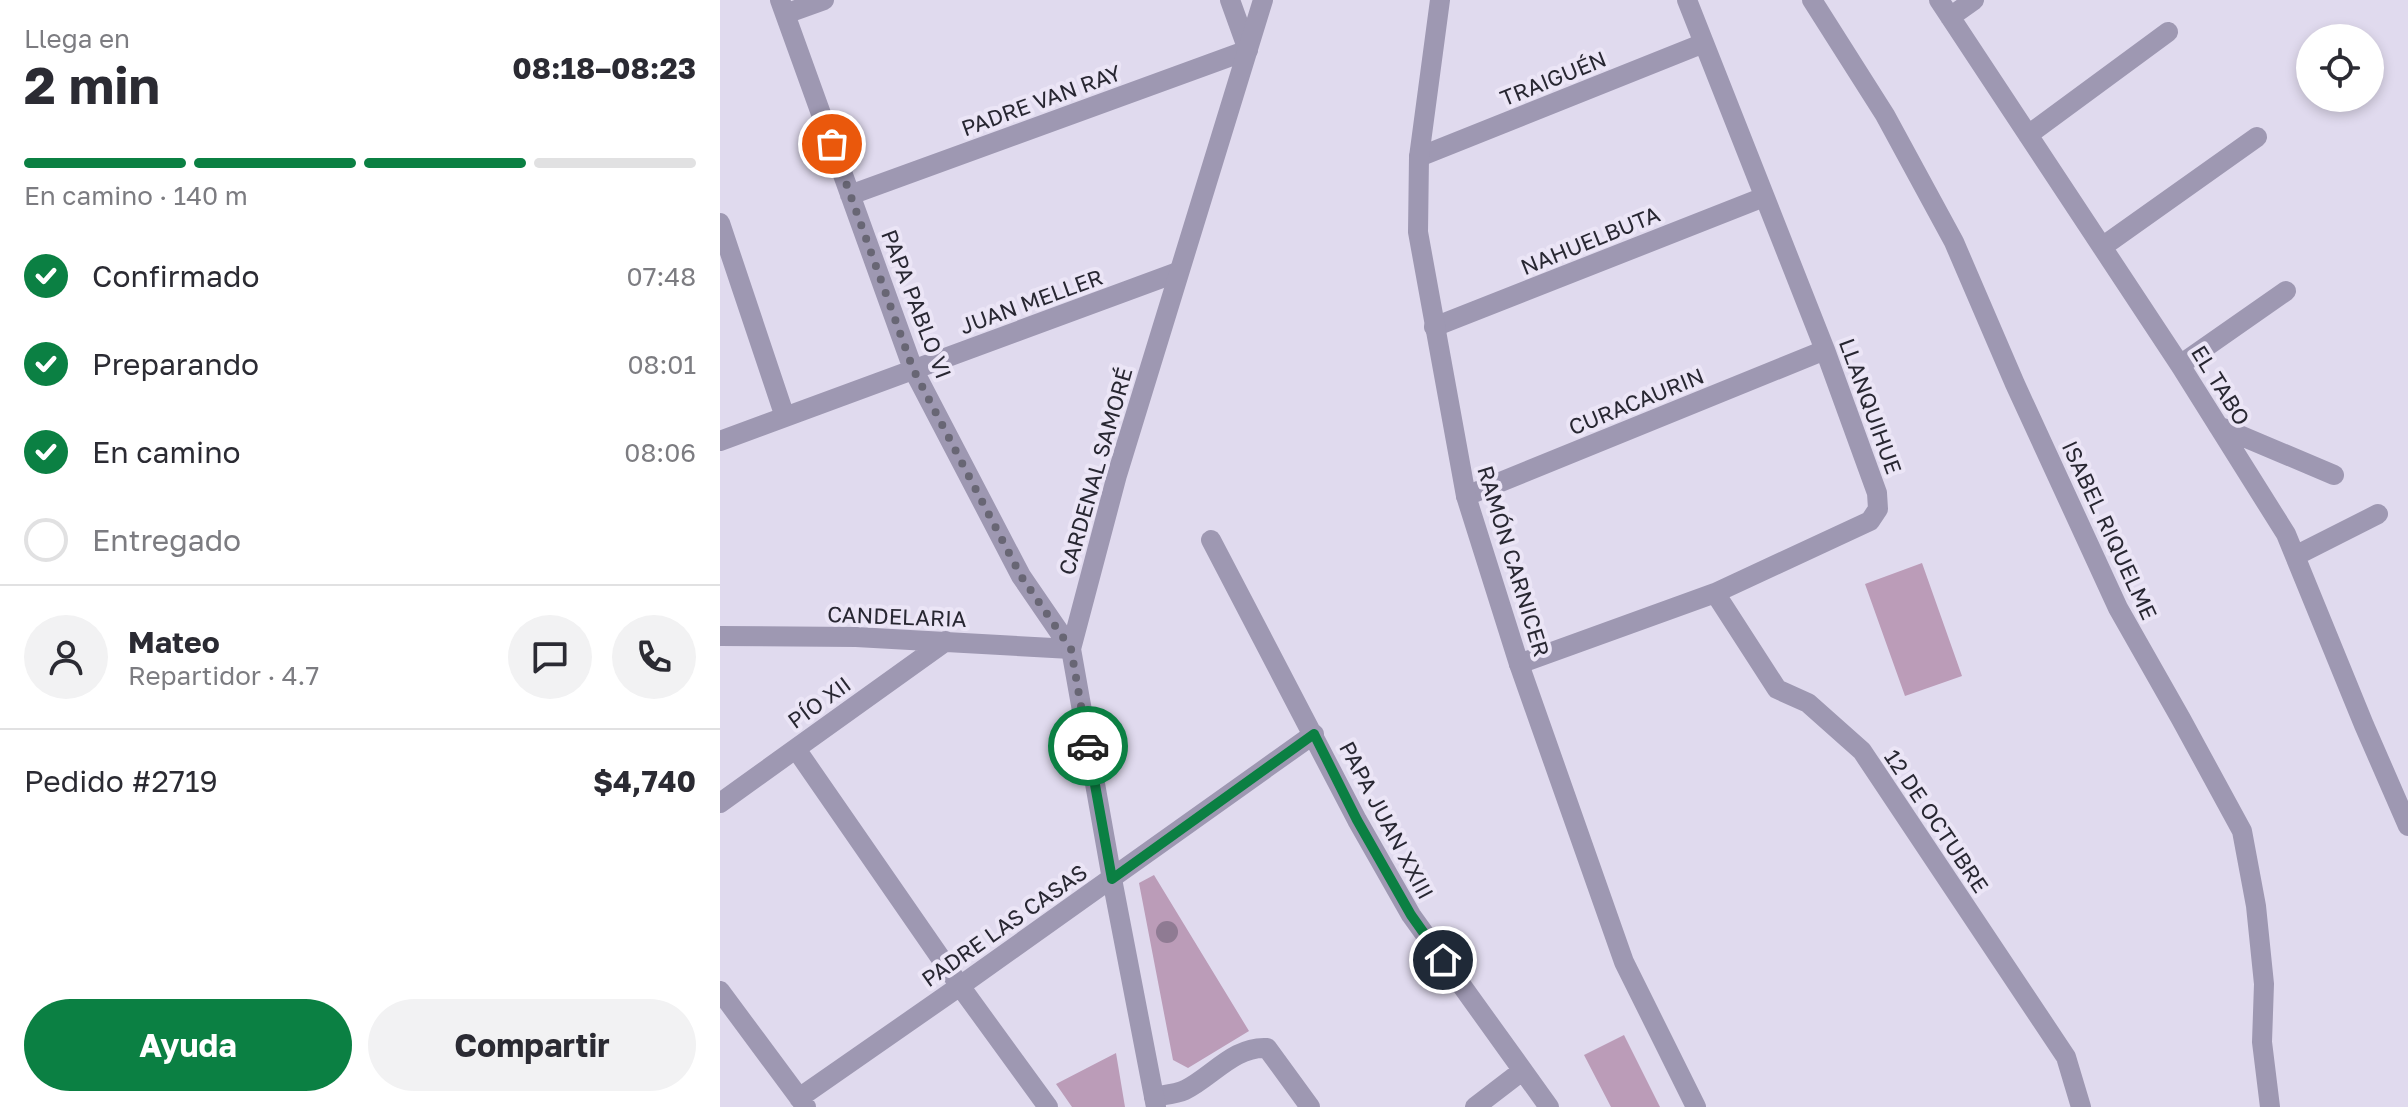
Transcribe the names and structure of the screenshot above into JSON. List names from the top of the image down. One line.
{"streets":{"street":["TRAIGUÉN","PADRE VAN RAY","NAHUELBUTA","JUAN MELLER","PAPA PABLO VI","EL TABO","CURACAURIN","LLANQUIHUE","CARDENAL SAMORÉ","ISABEL RIQUELME","RAMÓN CARNICER","CANDELARIA","PÍO XII","PAPA JUAN XXIII","12 DE OCTUBRE","PADRE LAS CASAS"]},"crossings":[["TRAIGUÉN","LLANQUIHUE"],["TRAIGUÉN","RAMÓN CARNICER"],["PADRE VAN RAY","PAPA PABLO VI"],["PADRE VAN RAY","CARDENAL SAMORÉ"],["NAHUELBUTA","LLANQUIHUE"],["NAHUELBUTA","RAMÓN CARNICER"],["JUAN MELLER","PAPA PABLO VI"],["JUAN MELLER","CARDENAL SAMORÉ"],["PAPA PABLO VI","CARDENAL SAMORÉ"],["PAPA PABLO VI","CANDELARIA"],["CURACAURIN","LLANQUIHUE"],["CURACAURIN","RAMÓN CARNICER"],["LLANQUIHUE","RAMÓN CARNICER"],["LLANQUIHUE","12 DE OCTUBRE"],["CARDENAL SAMORÉ","CANDELARIA"],["CARDENAL SAMORÉ","PADRE LAS CASAS"],["CANDELARIA","PÍO XII"],["PAPA JUAN XXIII","PADRE LAS CASAS"]],"page":{"heading":["2 min","Llega en","08:18–08:23"],"panel":["Mateo","Repartidor · 4.7","Pedido #2719","$4,740"],"bar":"En camino · 140 m","list":[["Confirmado","07:48"],["Preparando","08:01"],["En camino","08:06"],"Entregado"],"buttons":["Ayuda","Compartir"]}}
